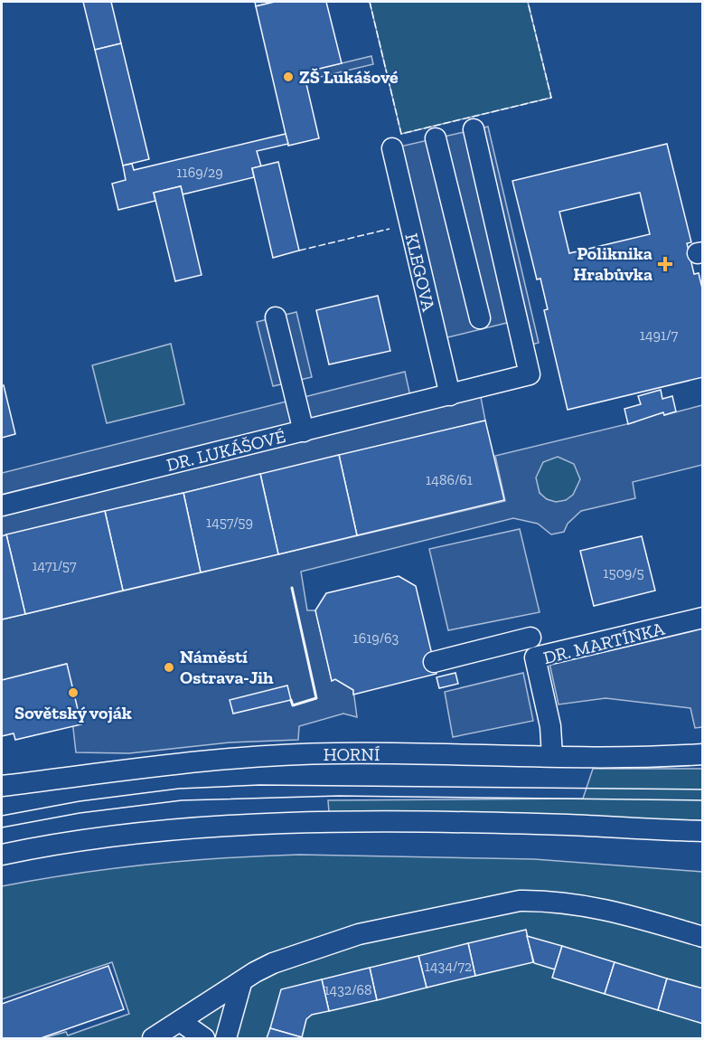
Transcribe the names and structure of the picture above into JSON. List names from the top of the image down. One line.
{"streets":{"street":["KLEGOVA","DR. LUKÁŠOVÉ","DR. MARTÍNKA","HORNÍ"]},"crossings":[["KLEGOVA","DR. LUKÁŠOVÉ"],["DR. MARTÍNKA","HORNÍ"]],"places":{"other":["ZŠ Lukášové","Náměstí Ostrava-Jih","Sovětský voják"],"health":["Poliknika Hrabůvka"]},"house_numbers":["1169/29","1491/7","1486/61","1457/59","1471/57","1509/5","1619/63","1434/72","1432/68"]}
